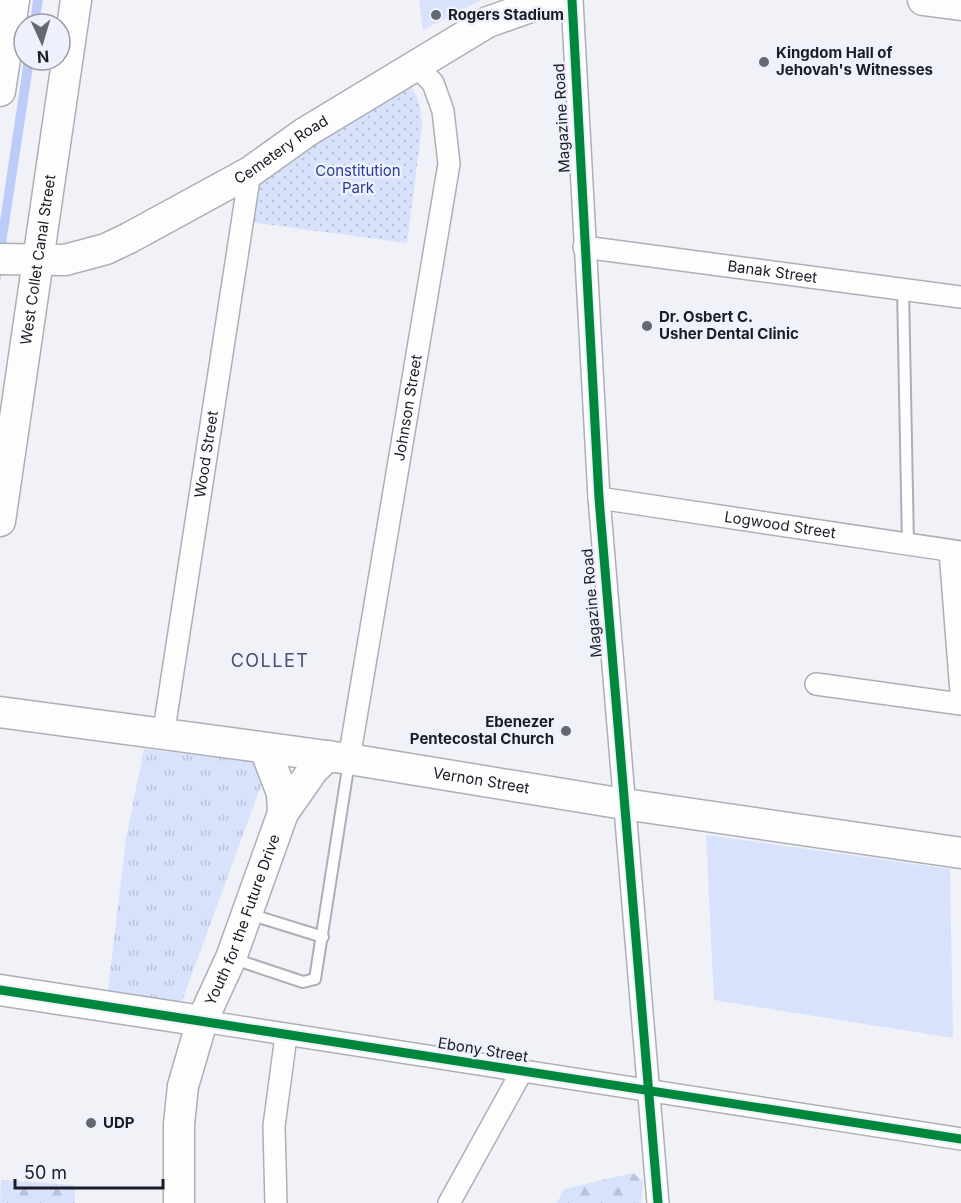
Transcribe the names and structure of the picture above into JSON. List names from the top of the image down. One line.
{"streets":{"main road":["Cemetery Road","West Collet Canal Street","Vernon Street","Youth for the Future Drive","Ebony Street"],"street":["Magazine Road","Banak Street","Johnson Street","Wood Street","Logwood Street"]},"crossings":[["Magazine Road","Banak Street"],["Magazine Road","Logwood Street"],["Magazine Road","Vernon Street"],["Magazine Road","Ebony Street"],["Cemetery Road","West Collet Canal Street"],["Cemetery Road","Johnson Street"],["Cemetery Road","Wood Street"],["Johnson Street","Vernon Street"],["Johnson Street","Youth for the Future Drive"],["Wood Street","Vernon Street"],["Vernon Street","Youth for the Future Drive"],["Youth for the Future Drive","Ebony Street"]],"districts":["COLLET"],"parks":["Constitution Park"],"places":["Rogers Stadium","Kingdom Hall of Jehovah's Witnesses","Dr. Osbert C. Usher Dental Clinic","Ebenezer Pentecostal Church","UDP"],"scale_bar":"50 m","north":"bottom"}
